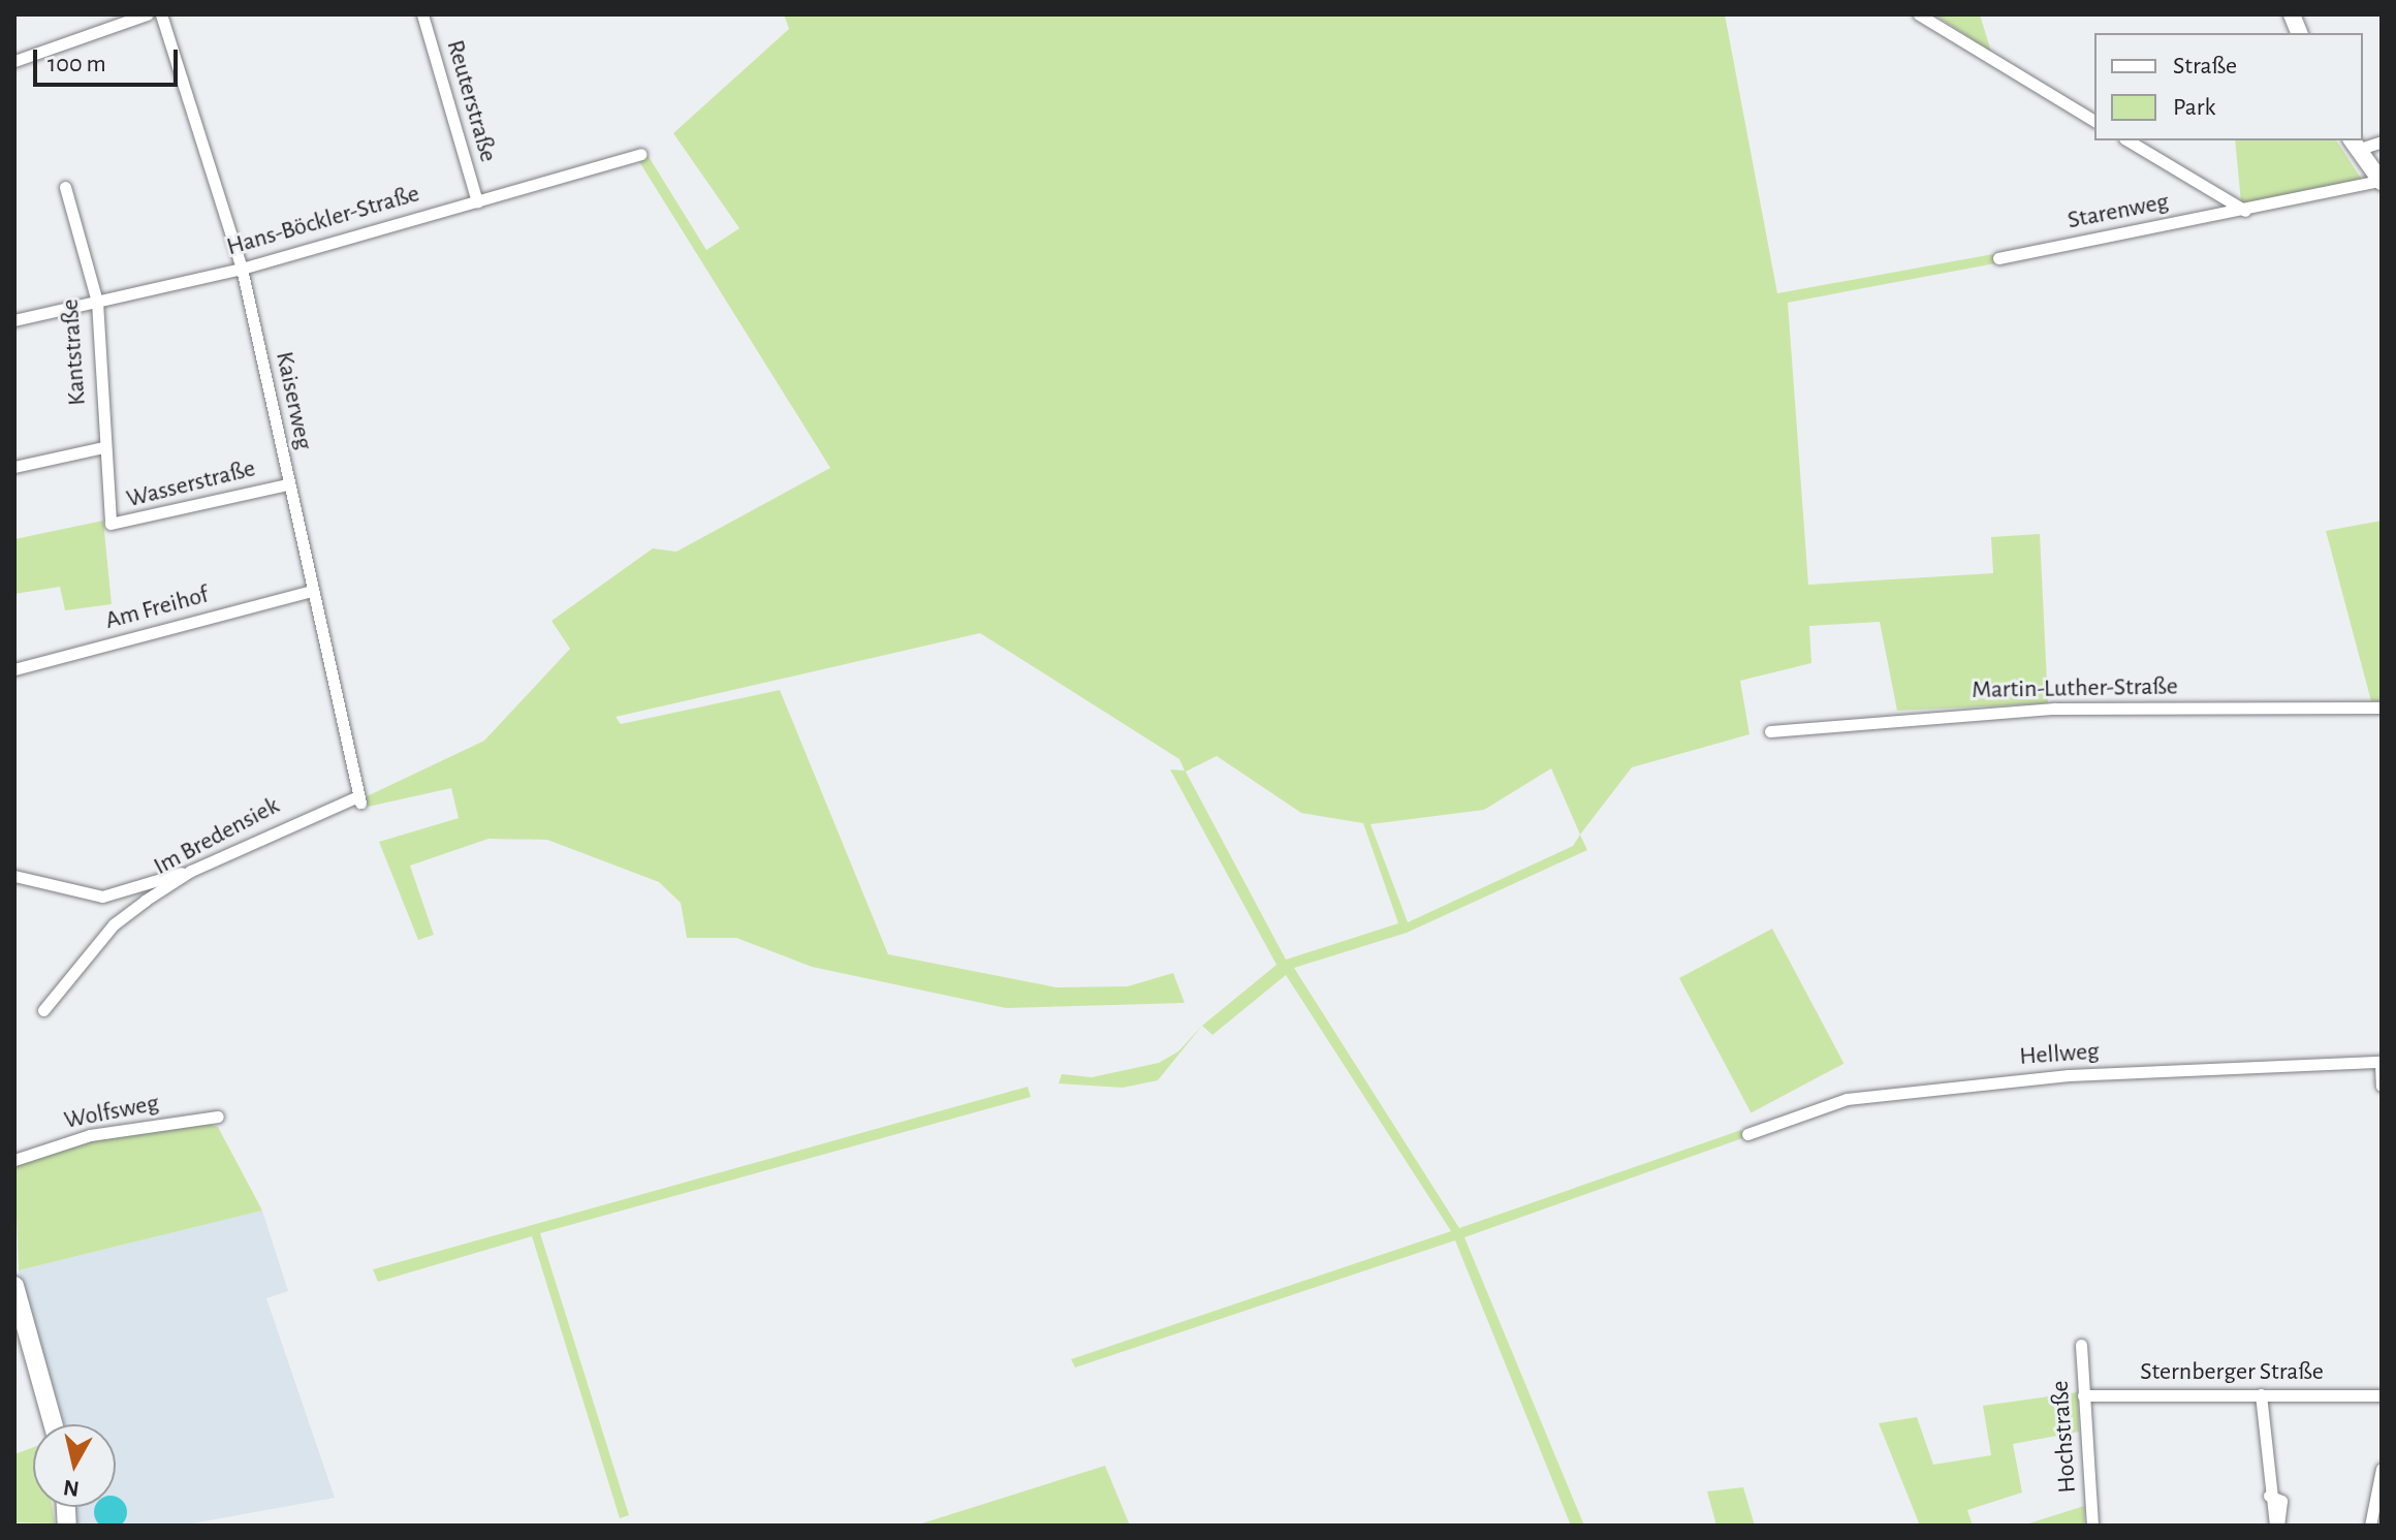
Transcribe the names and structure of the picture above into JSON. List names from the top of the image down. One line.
{"streets":{"street":["Reuterstraße","Starenweg","Hans-Böckler-Straße","Kantstraße","Kaiserweg","Wasserstraße","Am Freihof","Martin-Luther-Straße","Im Bredensiek","Hellweg","Wolfsweg","Sternberger Straße","Hochstraße"]},"crossings":[["Reuterstraße","Hans-Böckler-Straße"],["Hans-Böckler-Straße","Kantstraße"],["Hans-Böckler-Straße","Kaiserweg"],["Kantstraße","Wasserstraße"],["Kaiserweg","Wasserstraße"],["Kaiserweg","Am Freihof"],["Kaiserweg","Im Bredensiek"],["Sternberger Straße","Hochstraße"]],"legend":["Straße","Park"],"scale_bar":"100 m","north":"bottom"}
